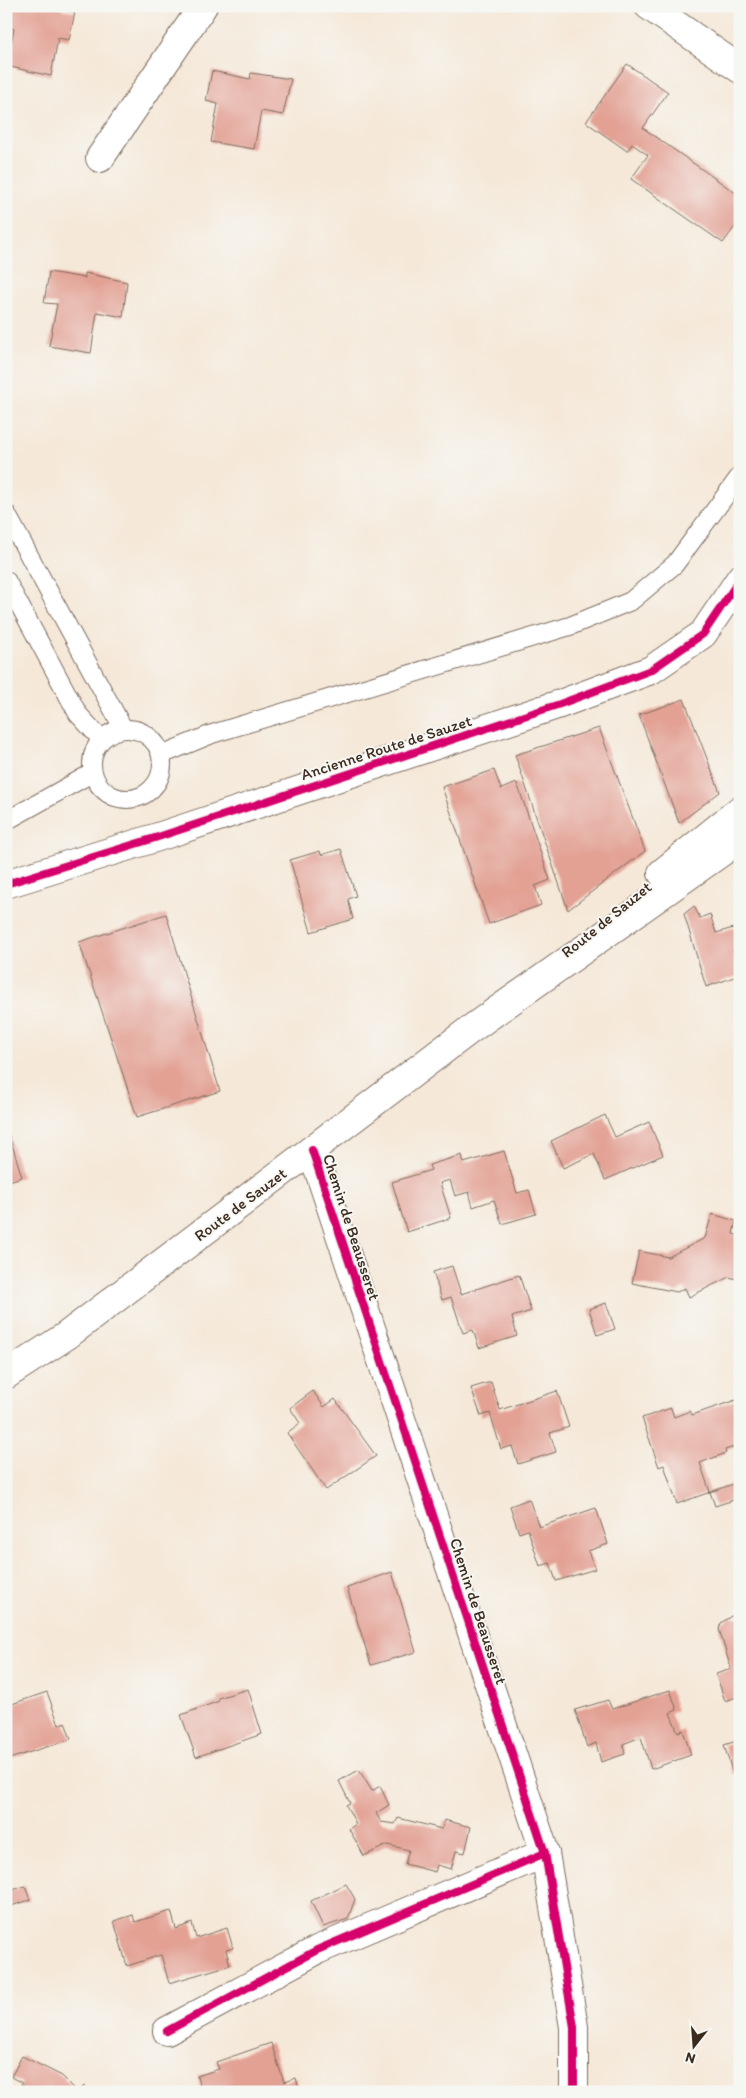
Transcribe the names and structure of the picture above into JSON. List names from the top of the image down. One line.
{"streets":{"street":["Ancienne Route de Sauzet","Route de Sauzet","Chemin de Beausseret"]},"crossings":[["Route de Sauzet","Chemin de Beausseret"]],"north":"bottom"}
